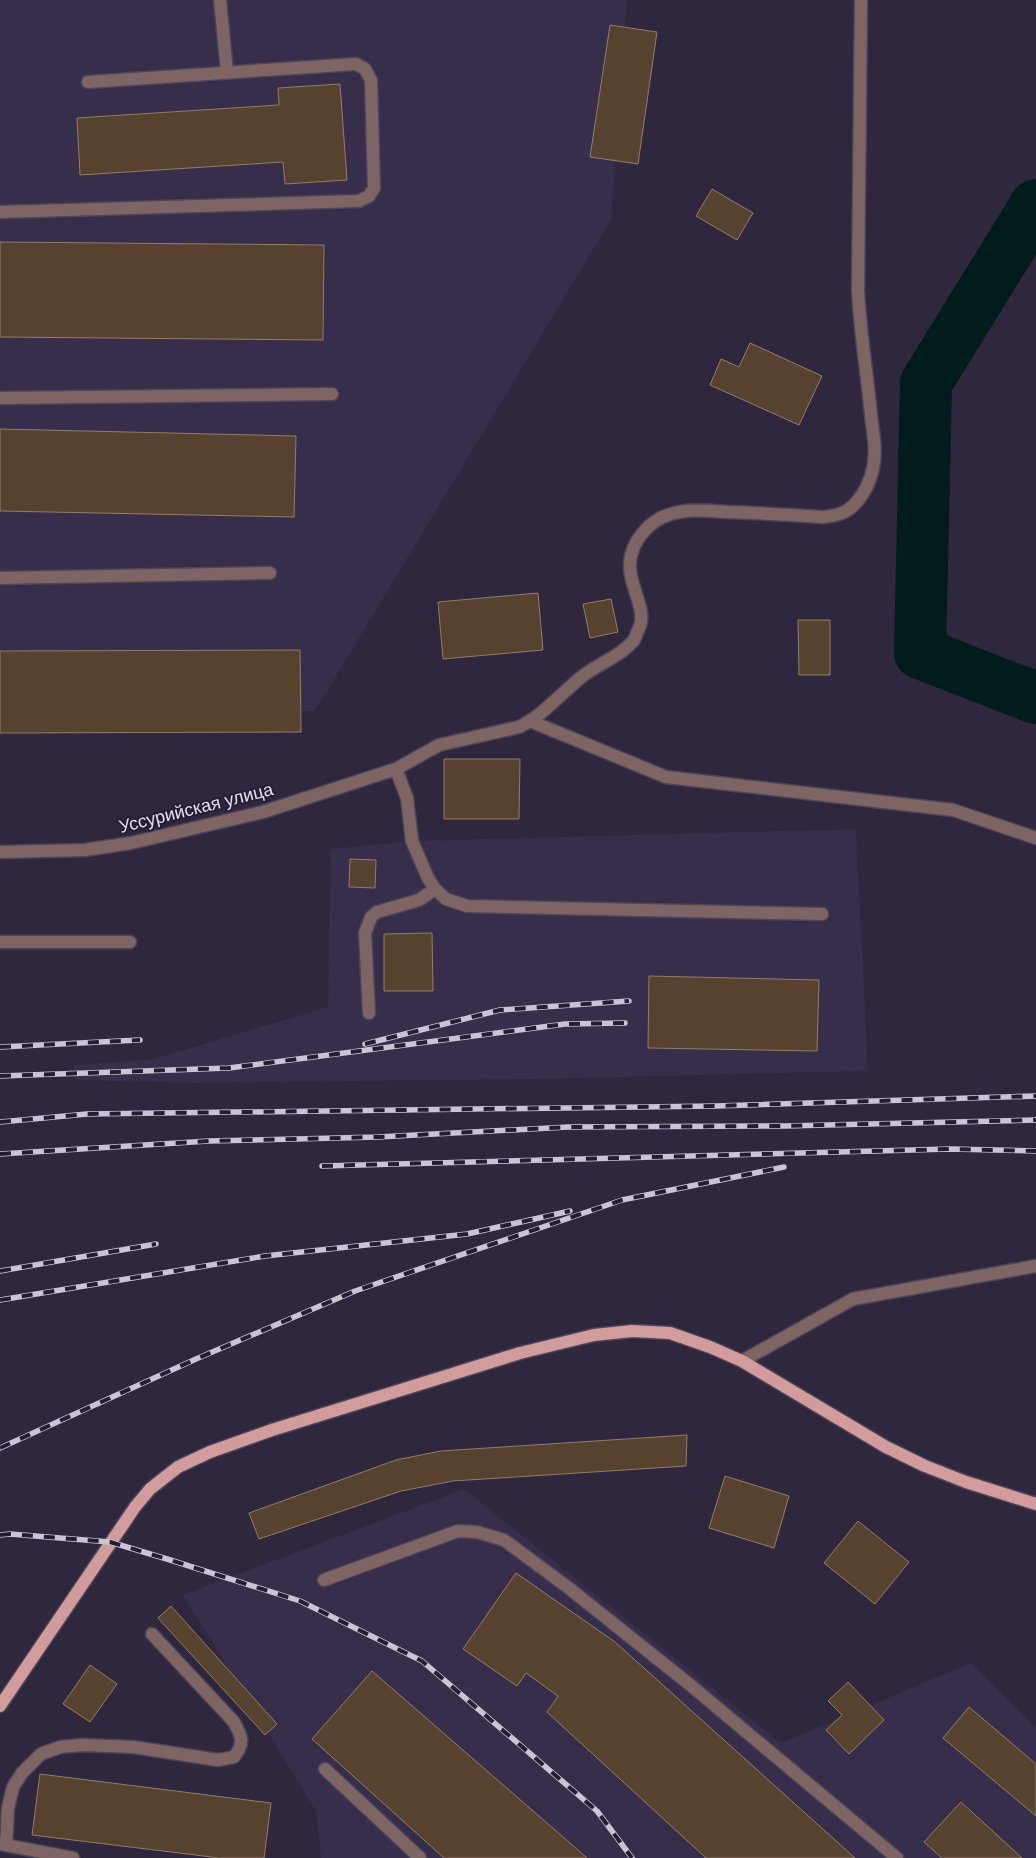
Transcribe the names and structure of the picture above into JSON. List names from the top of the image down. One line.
{"streets":{"street":["Уссурийская улица"]}}
